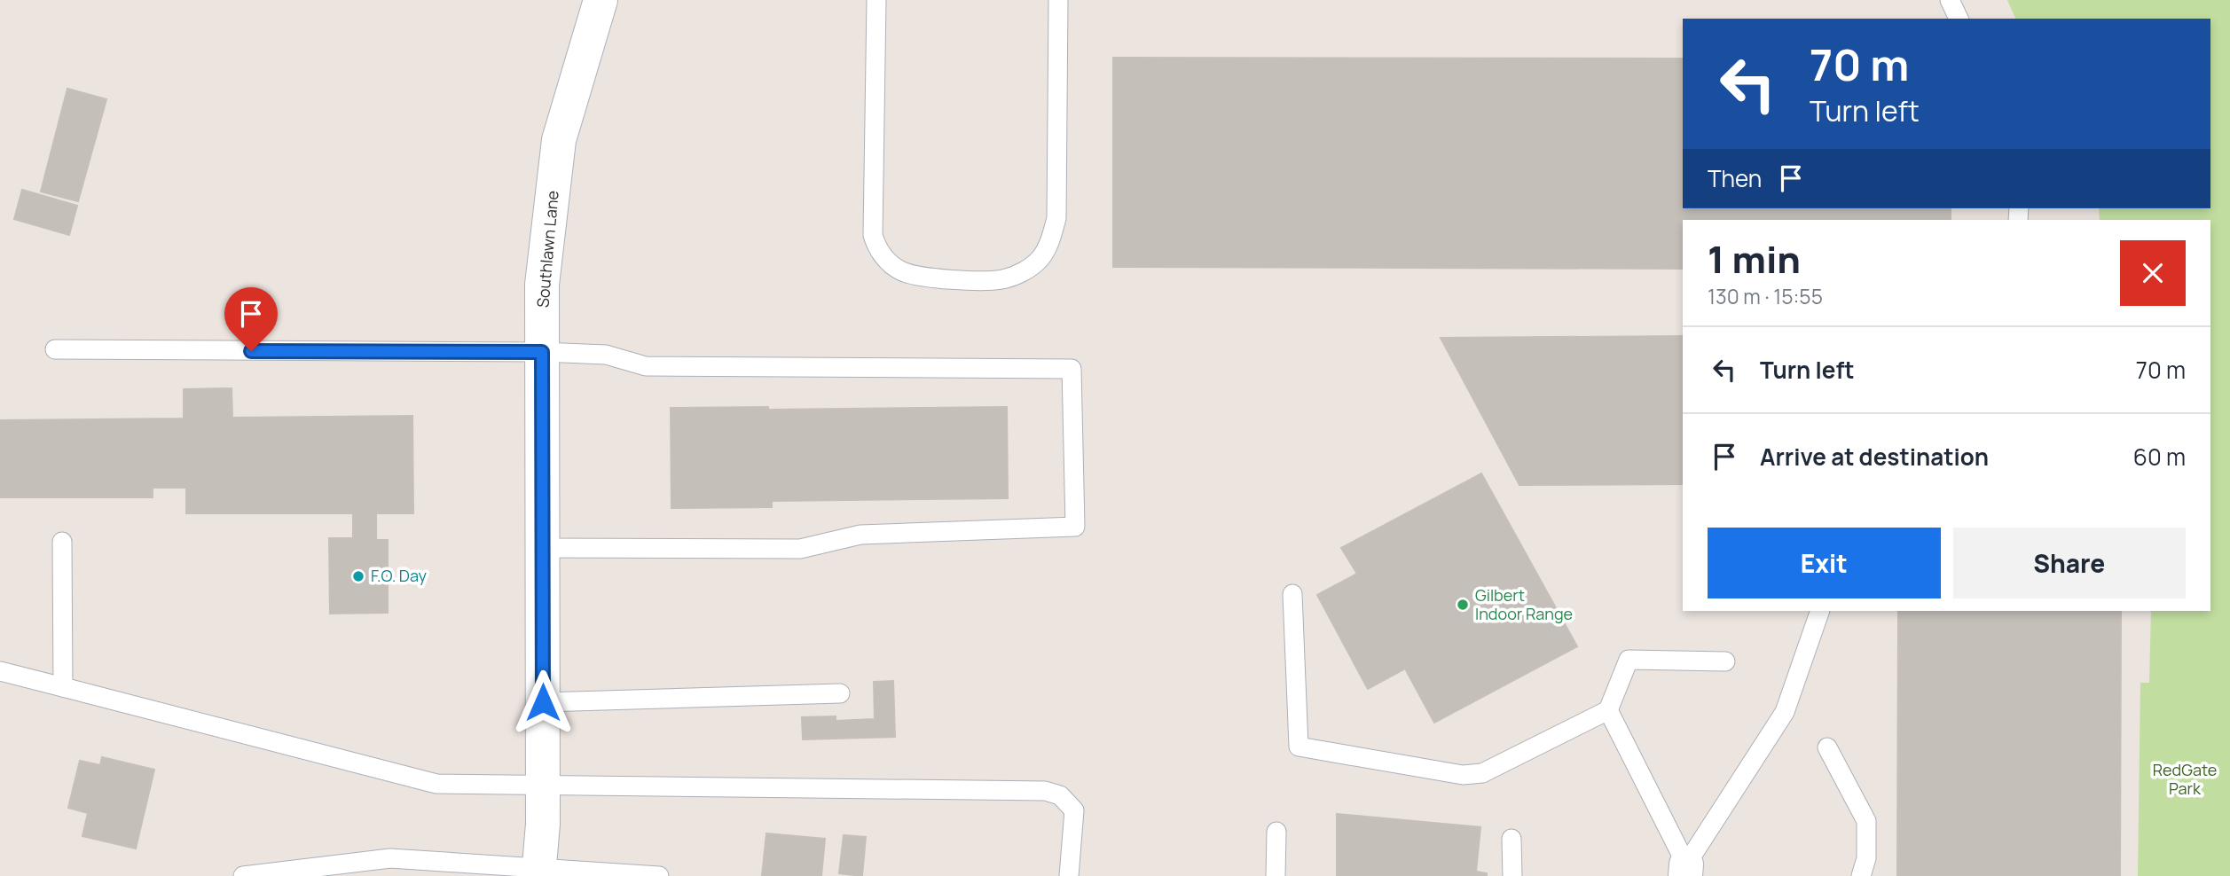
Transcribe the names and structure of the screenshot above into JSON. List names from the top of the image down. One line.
{"streets":{"street":["Southlawn Lane"]},"parks":["RedGate Park"],"places":["F.O. Day","Gilbert Indoor Range"],"page":{"turn":["70 m","Turn left"],"then":"Then","heading":["1 min","130 m · 15:55"],"list":[{"name":"Turn left","value":"70 m"},{"name":"Arrive at destination","value":"60 m"}],"buttons":["Exit","Share"]}}
